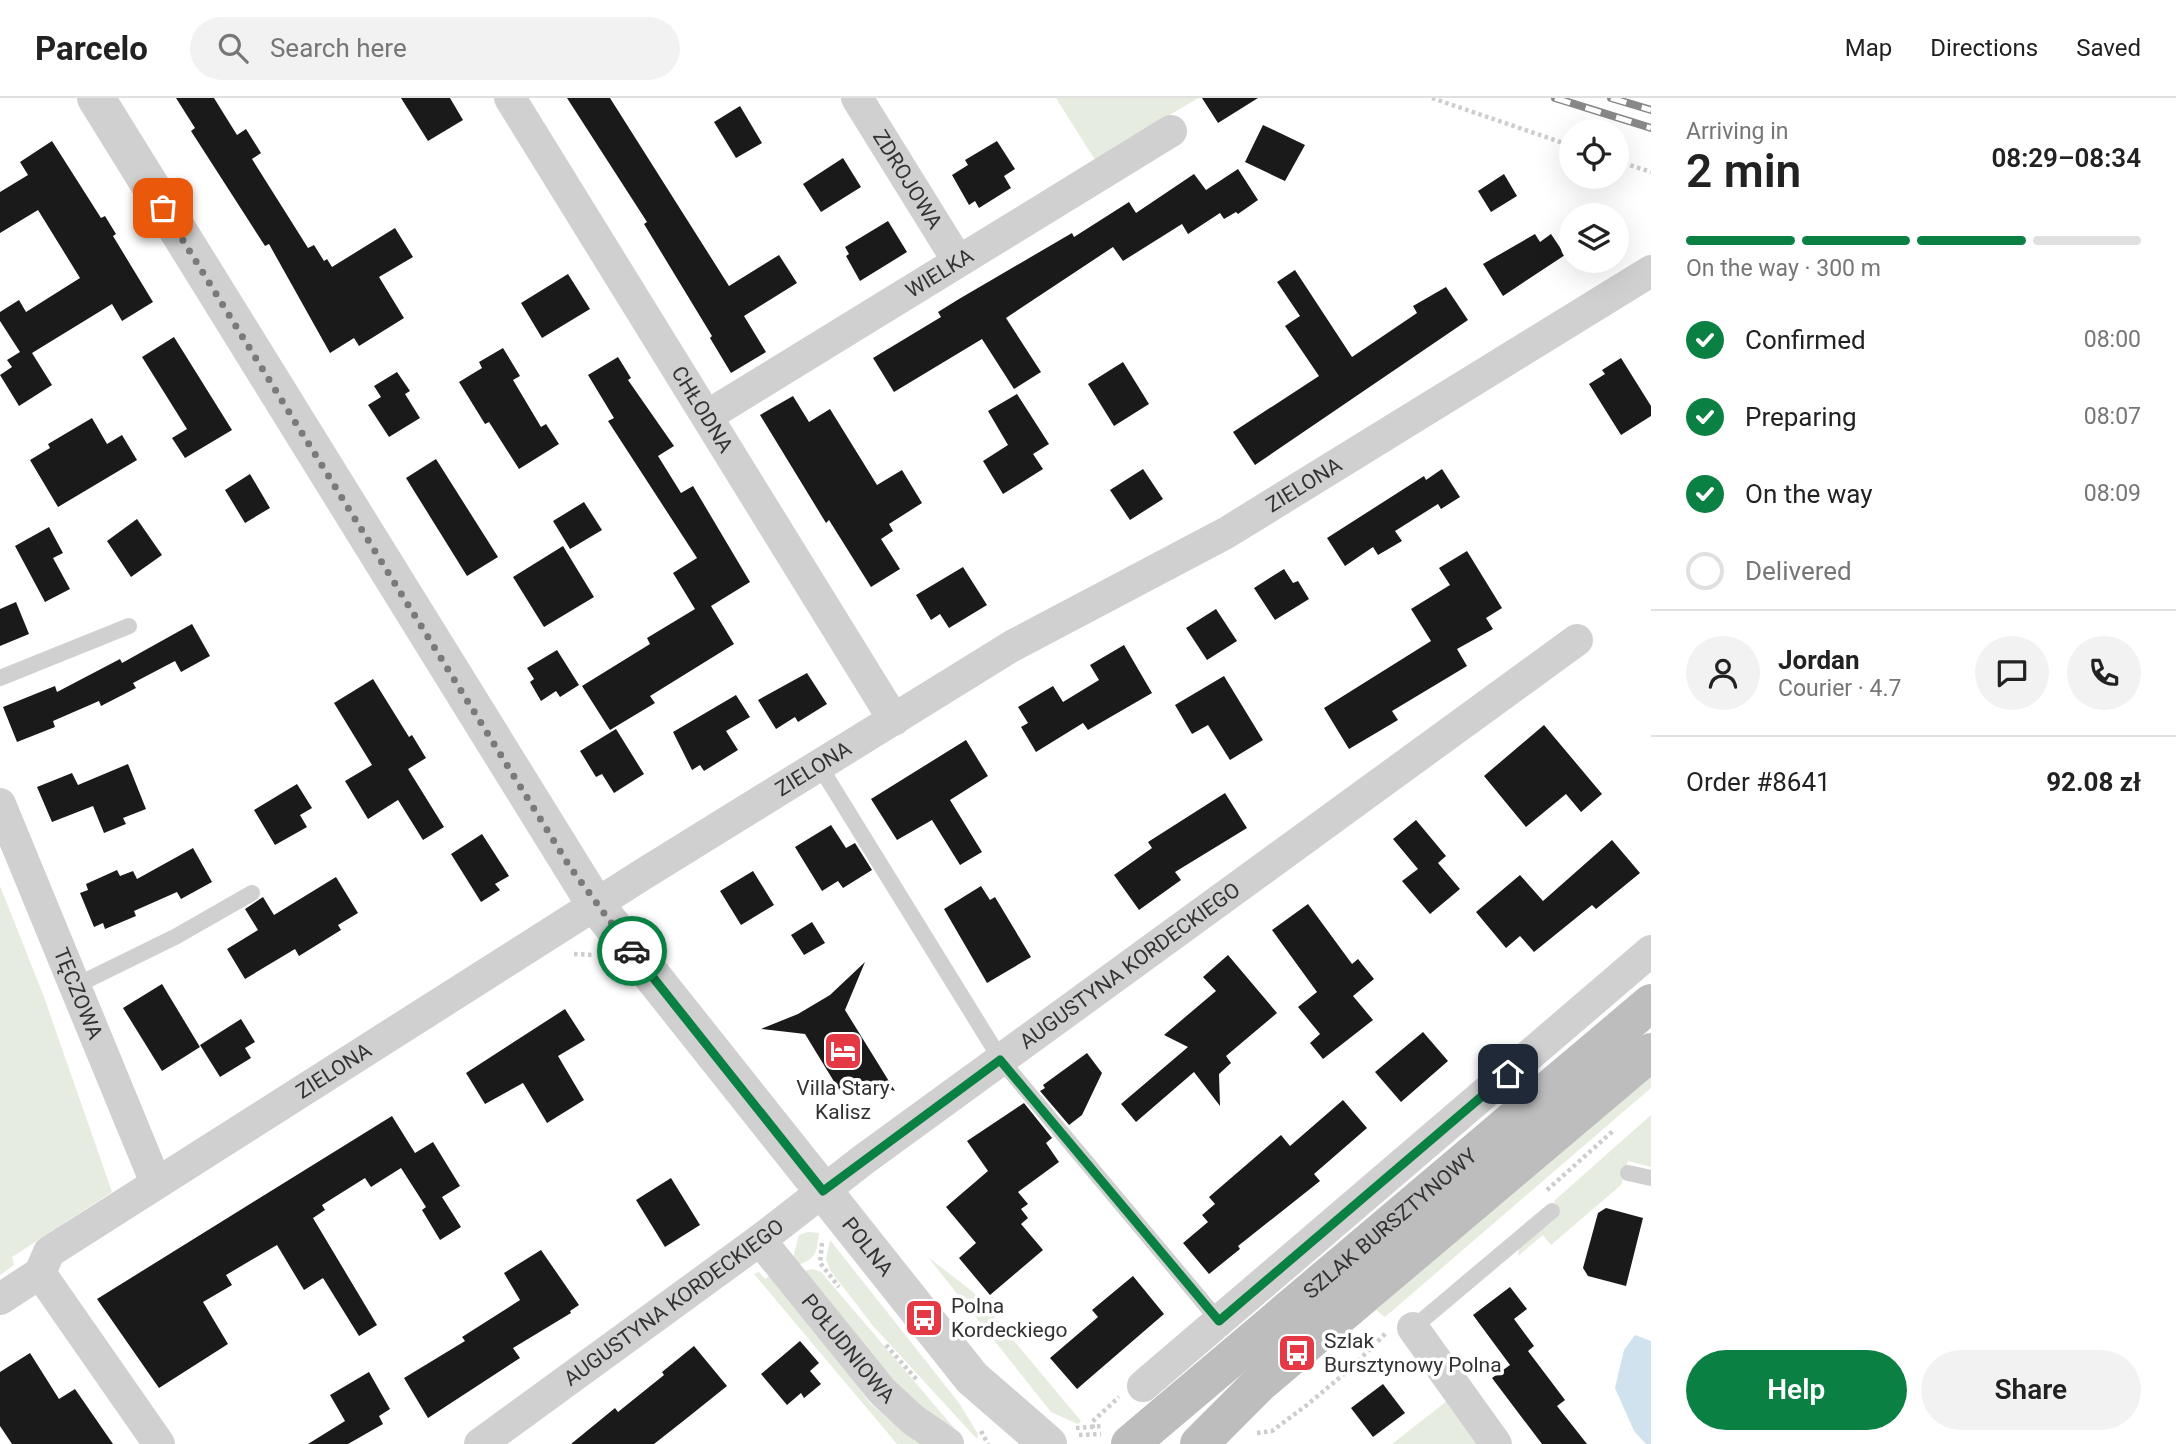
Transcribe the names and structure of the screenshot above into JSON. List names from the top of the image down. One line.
{"streets":{"main road":["SZLAK BURSZTYNOWY"],"street":["ZDROJOWA","WIELKA","CHŁODNA","ZIELONA","AUGUSTYNA KORDECKIEGO","TĘCZOWA","POLNA","POŁUDNIOWA"]},"crossings":[["ZDROJOWA","WIELKA"],["WIELKA","CHŁODNA"],["CHŁODNA","ZIELONA"],["ZIELONA","TĘCZOWA"],["ZIELONA","POLNA"],["AUGUSTYNA KORDECKIEGO","POLNA"],["AUGUSTYNA KORDECKIEGO","POŁUDNIOWA"]],"places":{"hotel":["Villa Stary Kalisz"],"bus stop":["Polna Kordeckiego","Szlak Bursztynowy Polna"]},"page":{"header":"Parcelo","search":"Search here","nav":["Map","Directions","Saved"],"heading":["2 min","Arriving in","08:29–08:34"],"panel":["Jordan","Courier · 4.7","Order #8641","92.08 zł"],"bar":"On the way · 300 m","list":[["Confirmed","08:00"],["Preparing","08:07"],["On the way","08:09"],"Delivered"],"buttons":["Help","Share"]}}
